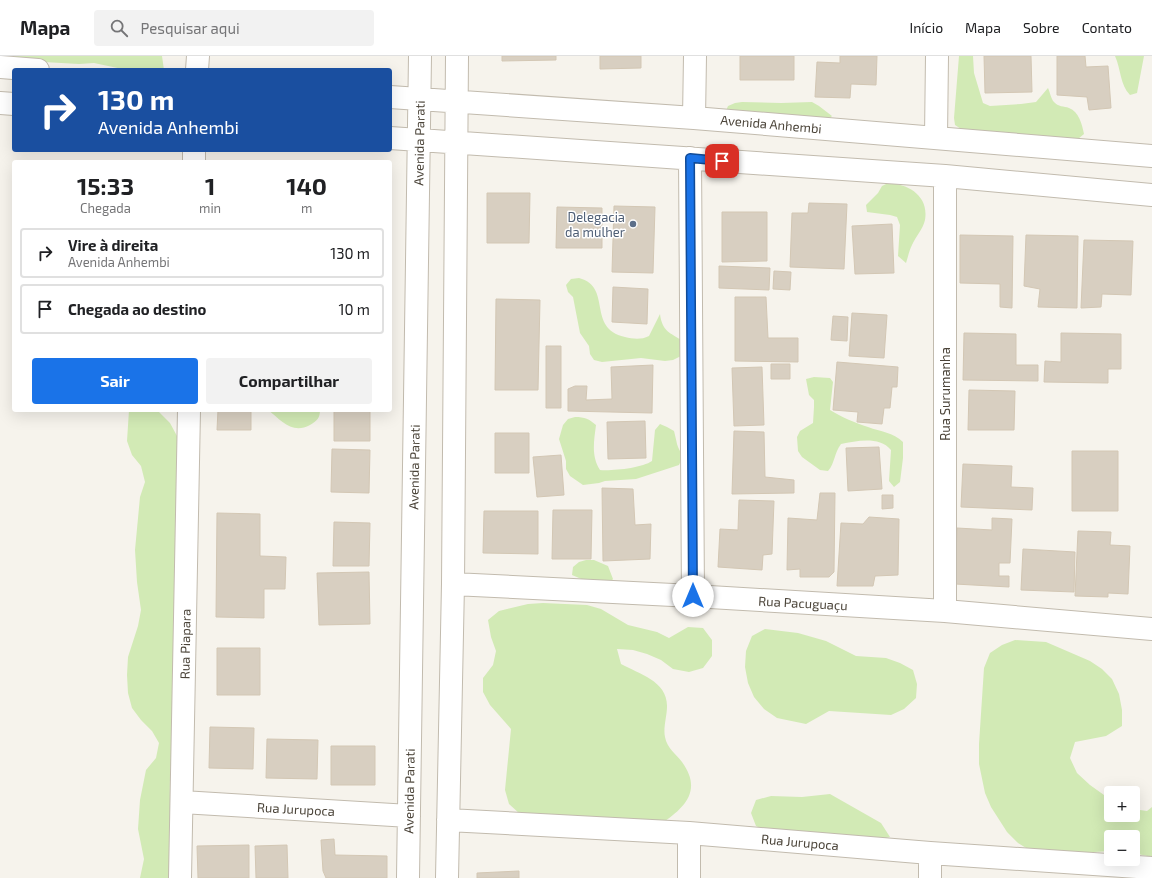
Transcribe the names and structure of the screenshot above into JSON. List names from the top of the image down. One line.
{"streets":{"street":["Avenida Anhembi","Avenida Parati","Rua Surumanha","Rua Pacuguaçu","Rua Piapara","Rua Jurupoca"]},"crossings":[["Avenida Anhembi","Avenida Parati"],["Avenida Parati","Rua Jurupoca"],["Rua Surumanha","Rua Pacuguaçu"],["Rua Piapara","Rua Jurupoca"]],"places":["Delegacia da mulher"],"page":{"header":"Mapa","search":"Pesquisar aqui","nav":["Início","Mapa","Sobre","Contato"],"turn":["130 m","Avenida Anhembi"],"eta":["15:33","Chegada","1","min","140","m"],"list":[{"name":"Vire à direita","note":"Avenida Anhembi","value":"130 m"},{"name":"Chegada ao destino","value":"10 m"}],"buttons":["Sair","Compartilhar"],"map_buttons":["+","−"]}}
